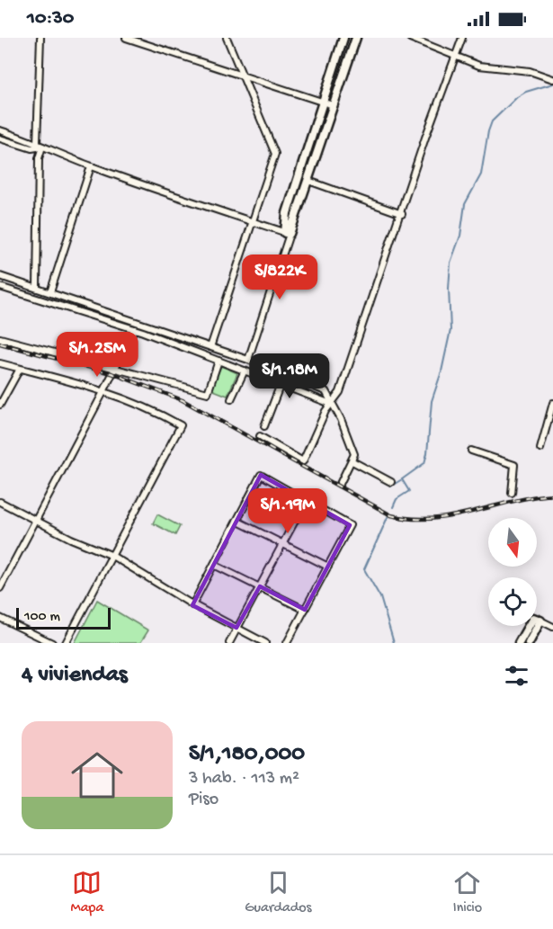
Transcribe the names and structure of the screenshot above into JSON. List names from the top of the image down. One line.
{"scale_bar":"100 m","north":"bottom","page":{"status":"10:30","price":["S/822K","S/1.25M","S/1.18M","S/1.19M"],"scale":"100 m","heading":"4 viviendas","list":[{"name":"S/1,180,000","note":"3 hab. · 113 m² · Piso"}],"tabs":["Mapa","Guardados","Inicio"]}}
